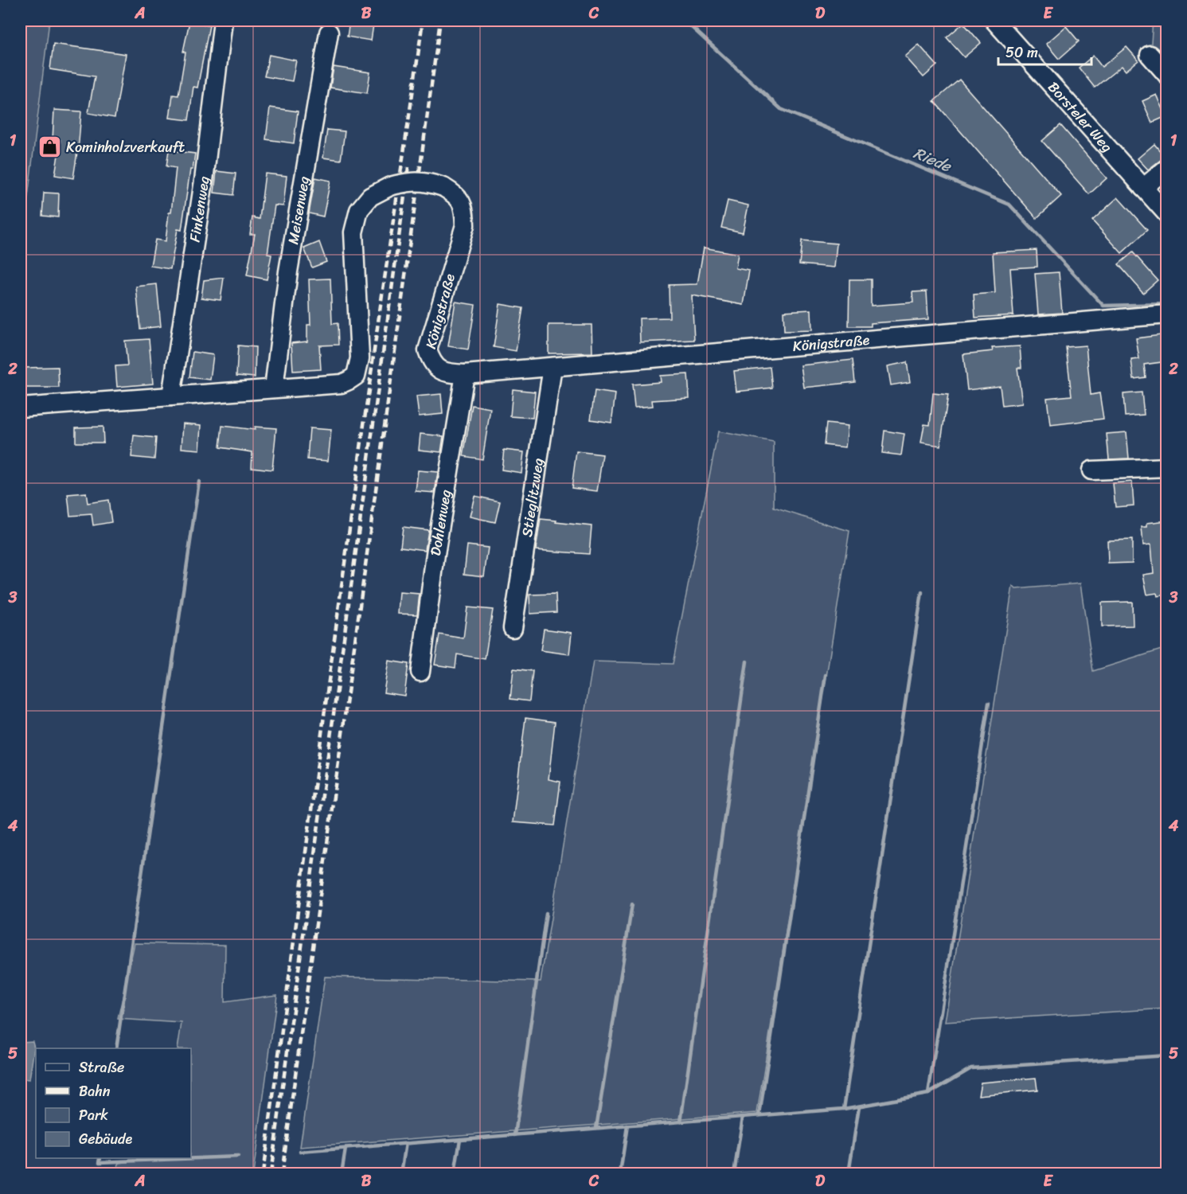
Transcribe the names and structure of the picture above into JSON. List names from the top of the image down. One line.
{"streets":{"street":["Borsteler Weg","Finkenweg","Meisenweg","Königstraße","Stieglitzweg","Dohlenweg"]},"crossings":[["Finkenweg","Königstraße"],["Meisenweg","Königstraße"],["Königstraße","Stieglitzweg"],["Königstraße","Dohlenweg"]],"water":["Riede"],"places":{"shop":["Kominholzverkauft"]},"legend":["Straße","Bahn","Park","Gebäude"],"scale_bar":"50 m","grid":{"columns":["A","B","C","D","E"],"rows":["1","2","3","4","5"]}}
